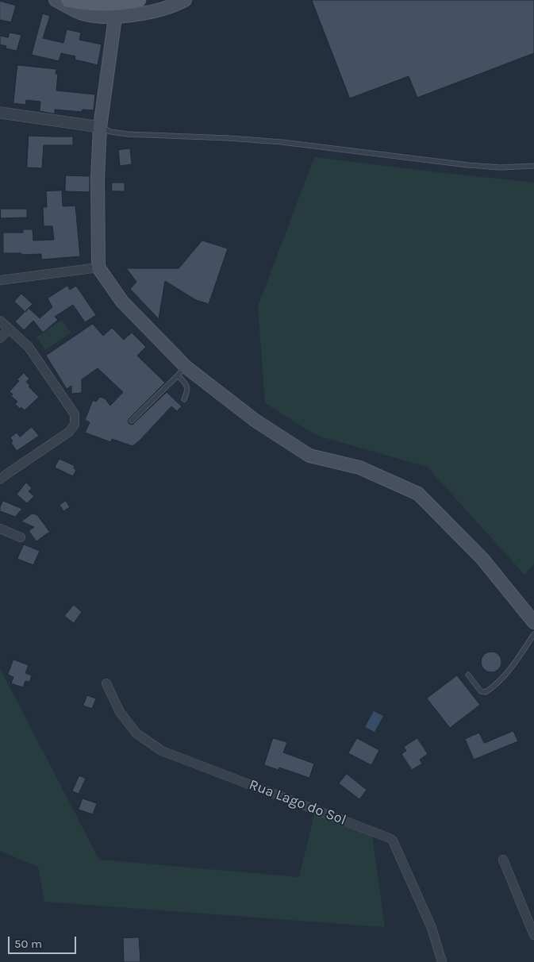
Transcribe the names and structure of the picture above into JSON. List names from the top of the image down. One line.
{"streets":{"street":["Rua Lago do Sol"]},"scale_bar":"50 m"}
